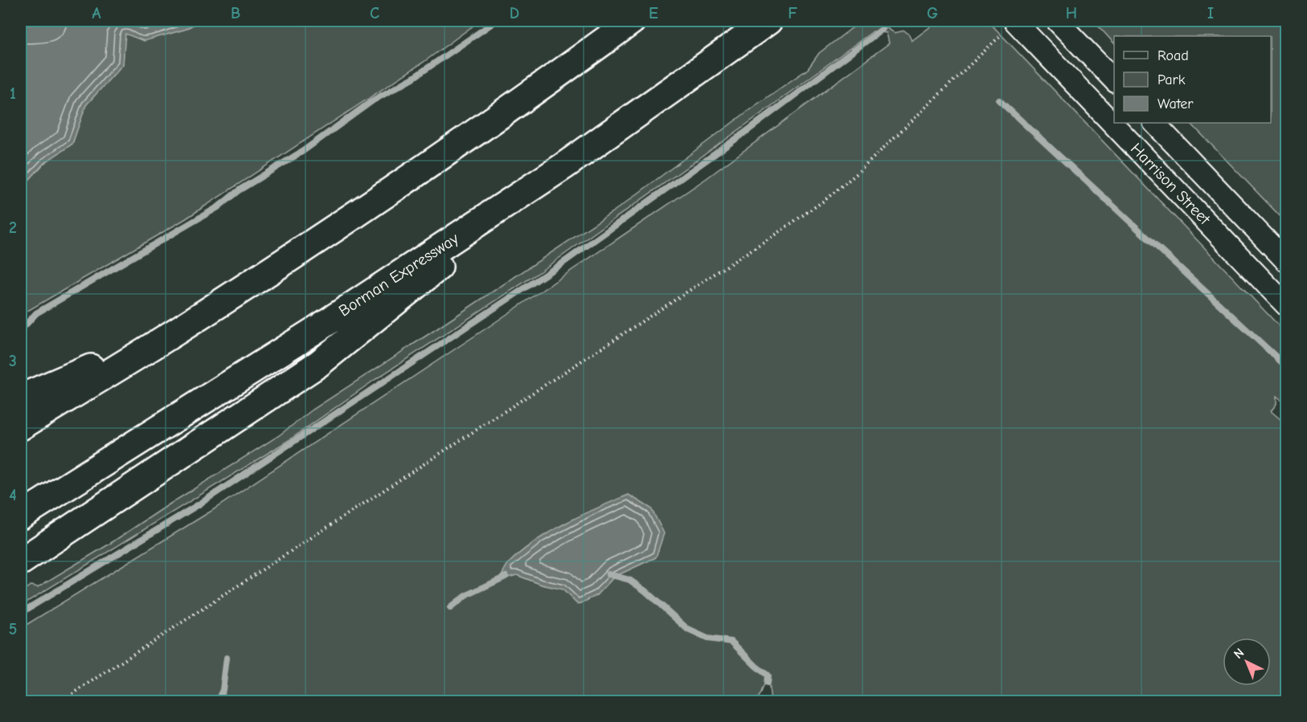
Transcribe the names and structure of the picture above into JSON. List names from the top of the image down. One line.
{"streets":{"highway":["Borman Expressway"],"street":["Harrison Street"]},"legend":["Road","Park","Water"],"north":"top left","grid":{"columns":["A","B","C","D","E","F","G","H","I"],"rows":["1","2","3","4","5"]}}
